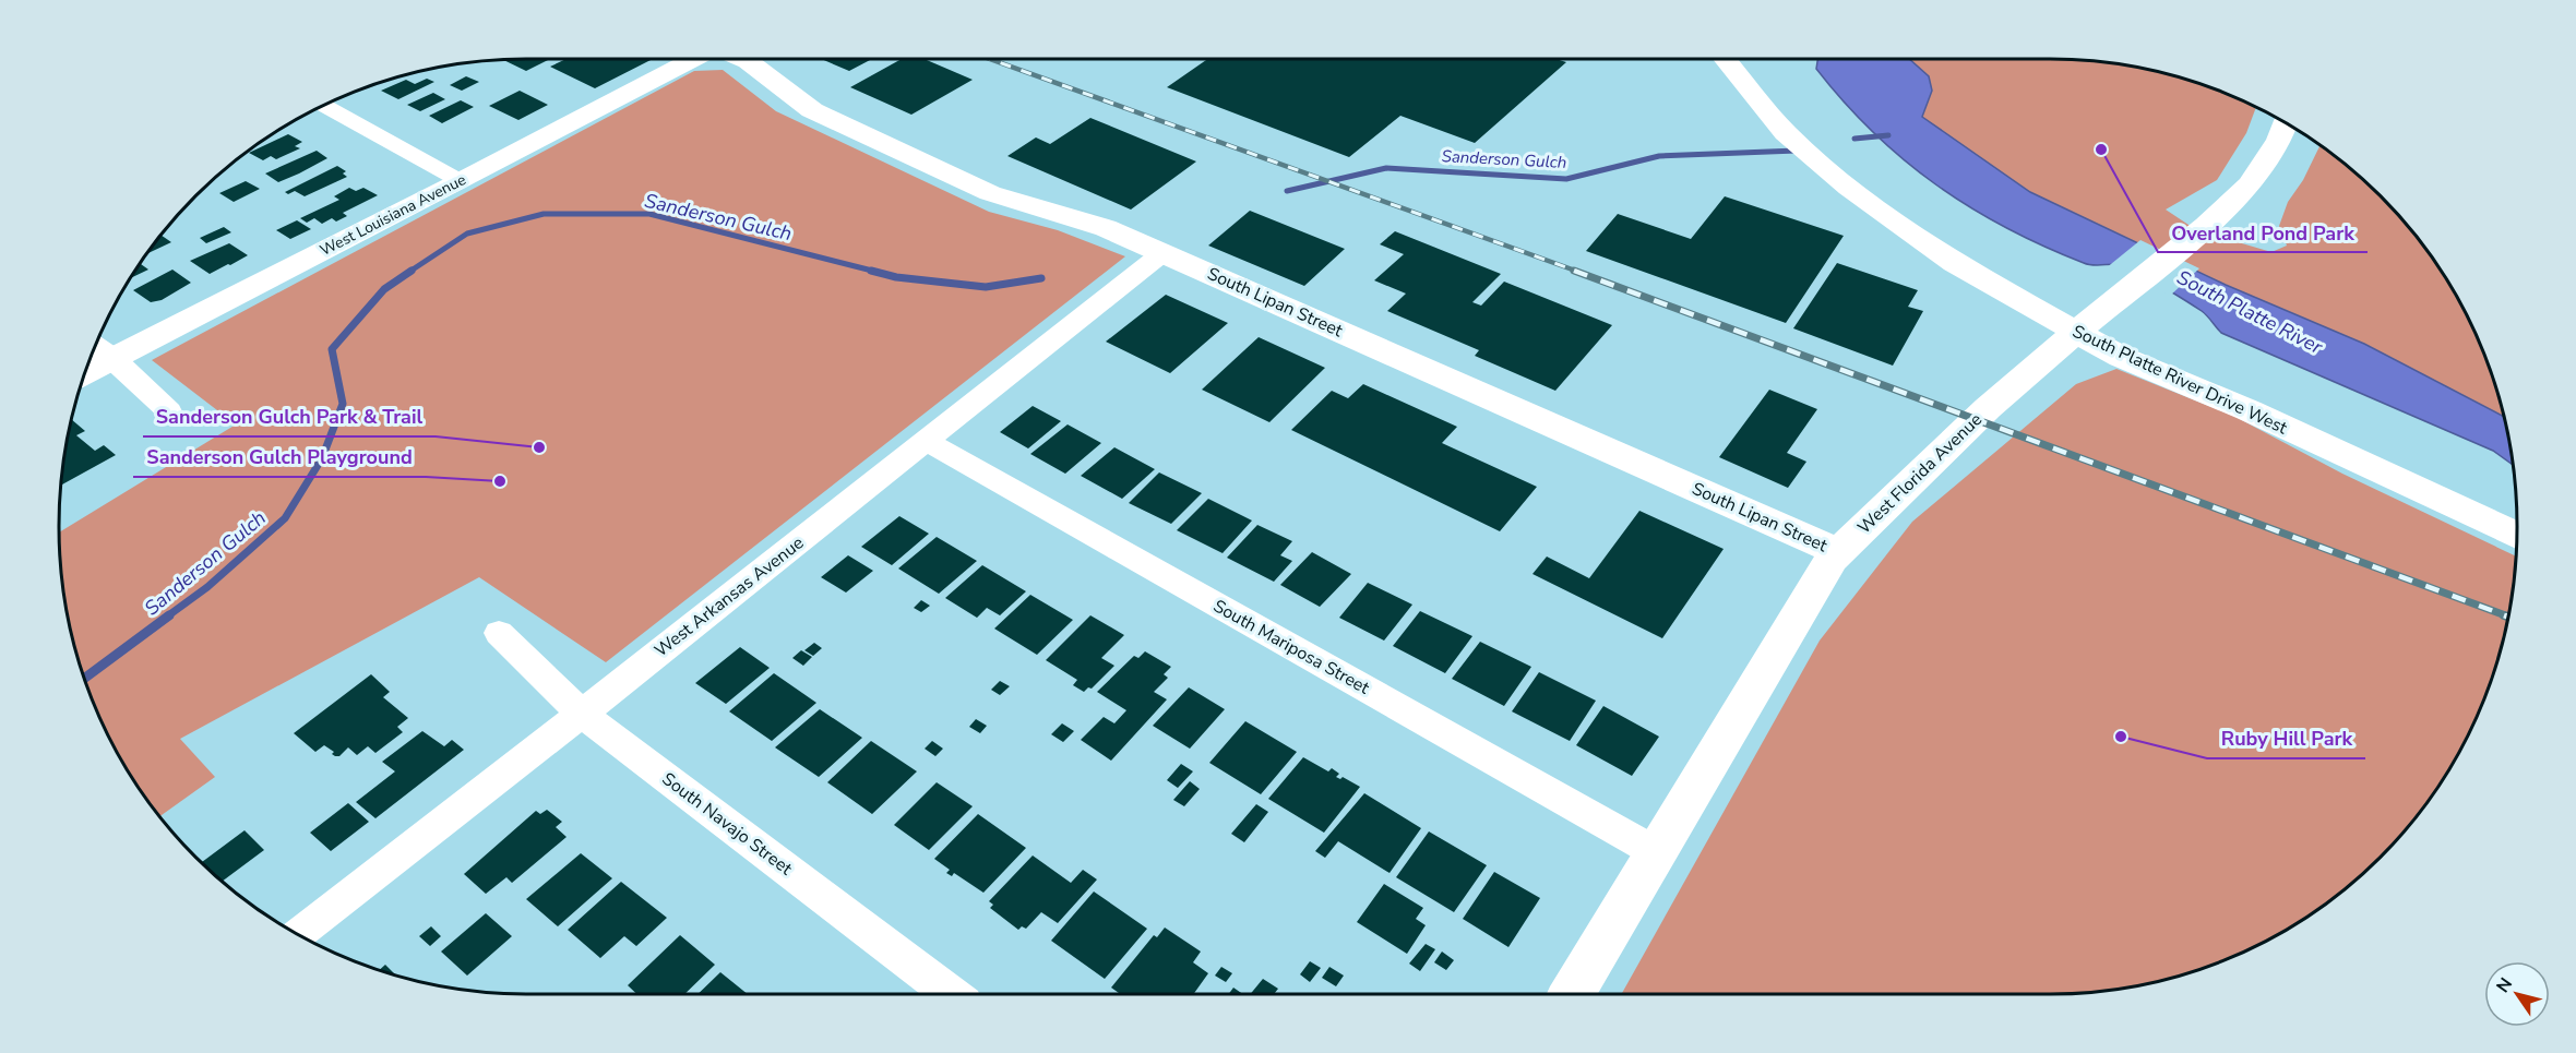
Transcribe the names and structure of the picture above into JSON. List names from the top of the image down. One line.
{"streets":{"street":["West Louisiana Avenue","South Lipan Street","South Platte River Drive West","West Florida Avenue","West Arkansas Avenue","South Mariposa Street","South Navajo Street"]},"crossings":[["South Lipan Street","West Florida Avenue"],["South Lipan Street","West Arkansas Avenue"],["South Platte River Drive West","West Florida Avenue"],["West Florida Avenue","South Mariposa Street"],["West Arkansas Avenue","South Mariposa Street"],["West Arkansas Avenue","South Navajo Street"]],"water":["Sanderson Gulch","South Platte River"],"places":["Overland Pond Park","Sanderson Gulch Park & Trail","Sanderson Gulch Playground","Ruby Hill Park"],"north":"top left"}
